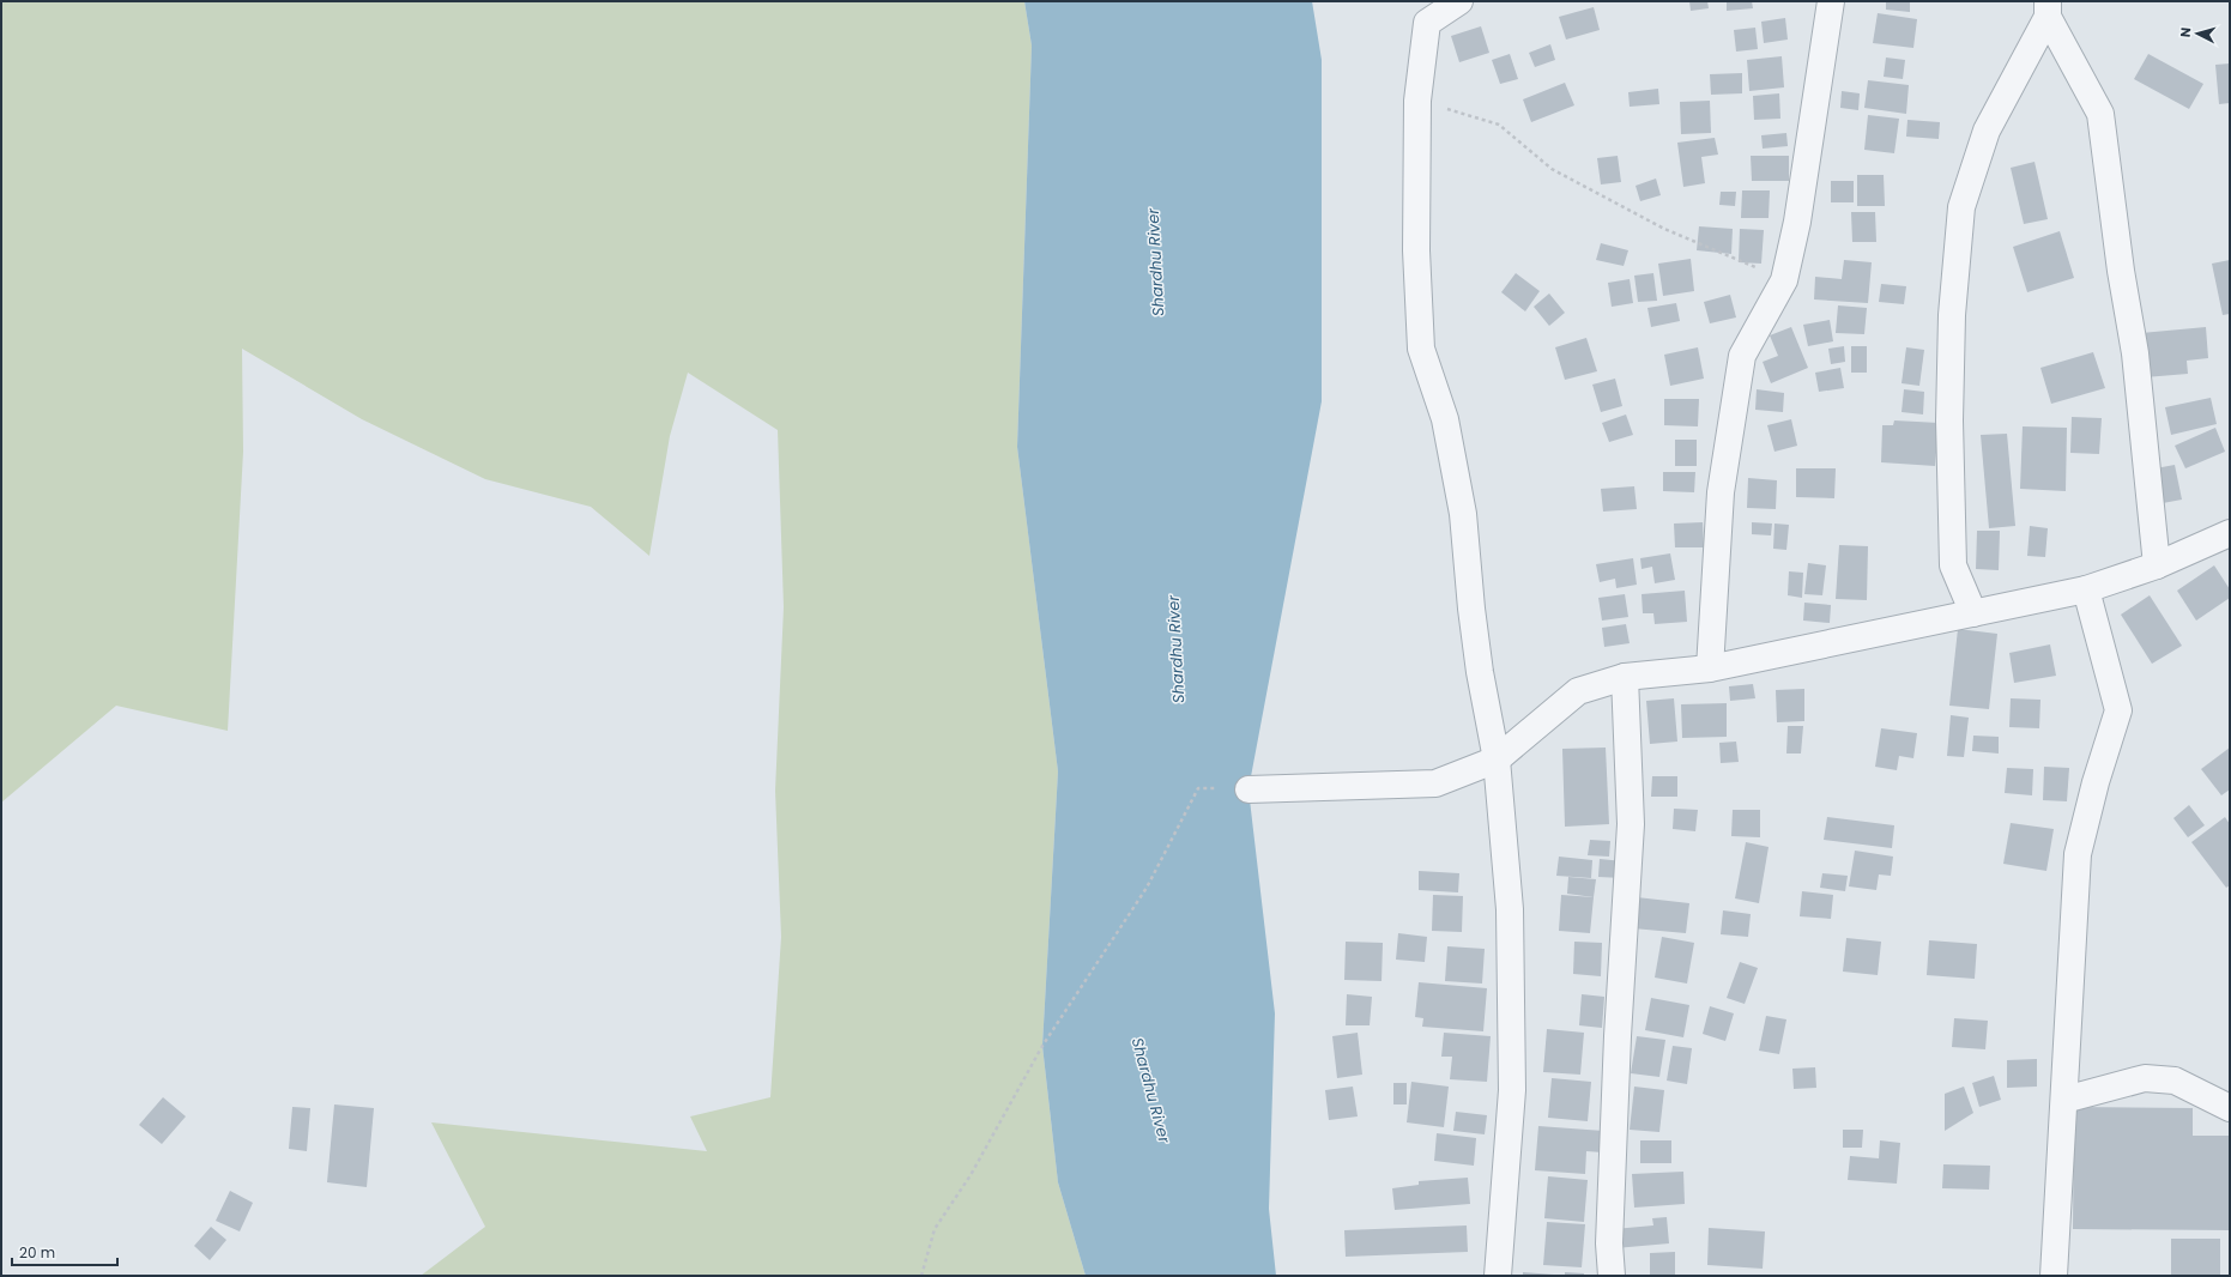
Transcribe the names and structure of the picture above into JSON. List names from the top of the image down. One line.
{"water":["Shardhu River"],"scale_bar":"20 m","north":"left"}
